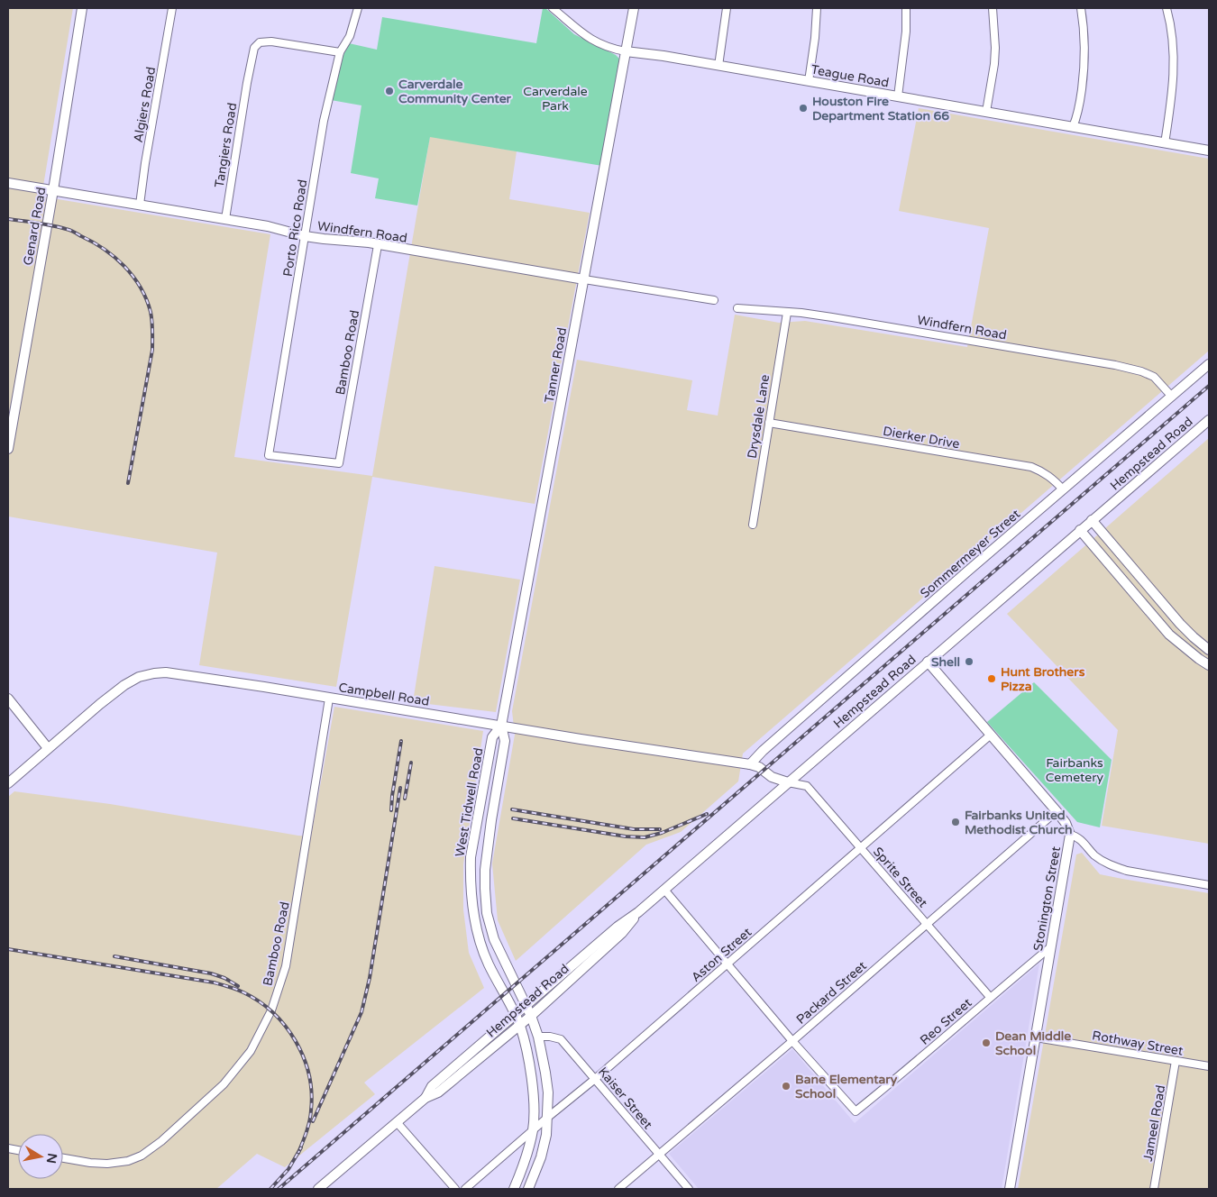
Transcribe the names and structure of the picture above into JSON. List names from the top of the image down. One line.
{"streets":{"street":["Teague Road","Algiers Road","Tangiers Road","Genard Road","Porto Rico Road","Windfern Road","Bamboo Road","Tanner Road","Drysdale Lane","Dierker Drive","Hempstead Road","Sommermeyer Street","Campbell Road","West Tidwell Road","Sprite Street","Stonington Street","Aston Street","Packard Street","Reo Street","Rothway Street","Kaiser Street","Jameel Road"]},"crossings":[["Teague Road","Tanner Road"],["Algiers Road","Windfern Road"],["Tangiers Road","Porto Rico Road"],["Tangiers Road","Windfern Road"],["Genard Road","Windfern Road"],["Porto Rico Road","Windfern Road"],["Porto Rico Road","Bamboo Road"],["Windfern Road","Bamboo Road"],["Windfern Road","Tanner Road"],["Windfern Road","Drysdale Lane"],["Windfern Road","Sommermeyer Street"],["Bamboo Road","Campbell Road"],["Tanner Road","Campbell Road"],["Tanner Road","West Tidwell Road"],["Drysdale Lane","Dierker Drive"],["Dierker Drive","Sommermeyer Street"],["Hempstead Road","Campbell Road"],["Hempstead Road","West Tidwell Road"],["Hempstead Road","Sprite Street"],["Hempstead Road","Stonington Street"],["Sommermeyer Street","Campbell Road"],["Campbell Road","West Tidwell Road"],["Campbell Road","Sprite Street"],["West Tidwell Road","Aston Street"],["West Tidwell Road","Kaiser Street"],["Sprite Street","Aston Street"],["Sprite Street","Packard Street"],["Sprite Street","Reo Street"],["Stonington Street","Aston Street"],["Stonington Street","Packard Street"],["Stonington Street","Reo Street"],["Stonington Street","Rothway Street"],["Aston Street","Kaiser Street"],["Packard Street","Reo Street"],["Packard Street","Kaiser Street"],["Rothway Street","Jameel Road"]],"parks":["Carverdale Park","Fairbanks Cemetery"],"places":["Carverdale Community Center","Houston Fire Department Station 66","Shell","Hunt Brothers Pizza","Fairbanks United Methodist Church","Dean Middle School","Bane Elementary School"],"north":"right"}
